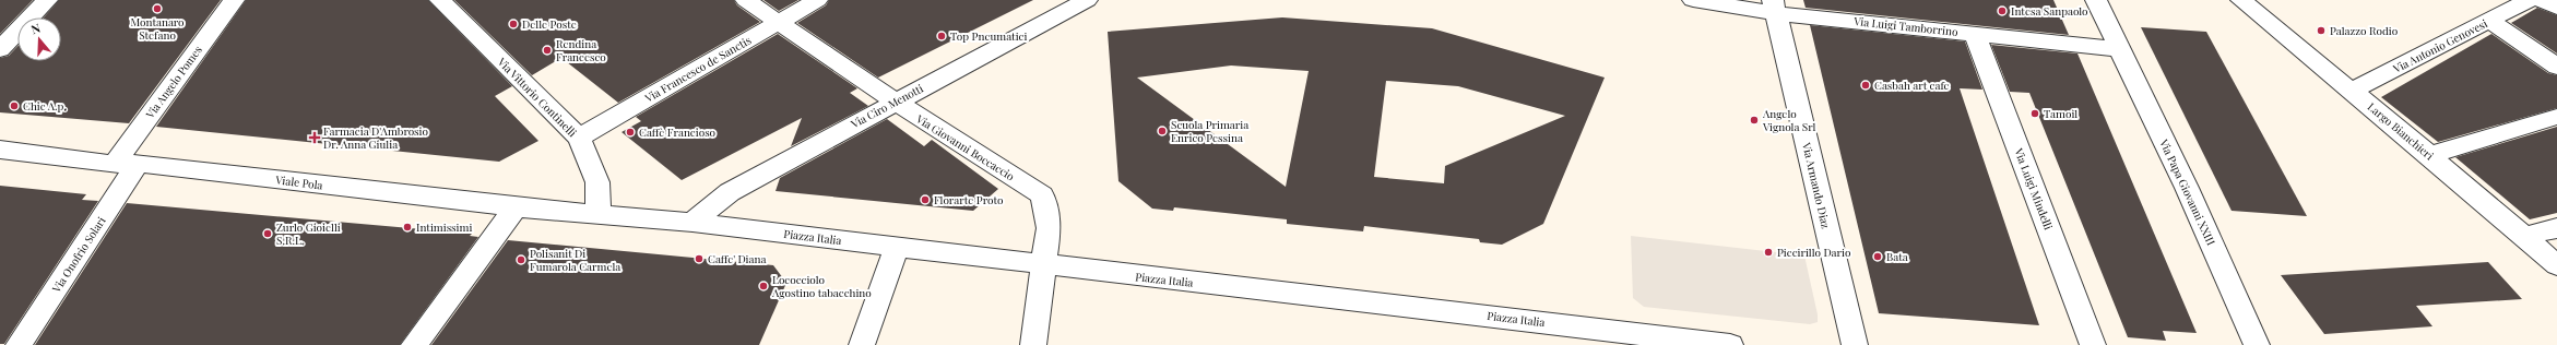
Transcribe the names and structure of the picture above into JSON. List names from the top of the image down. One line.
{"streets":{"street":["Via Luigi Tamborrino","Via Antonio Genovesi","Via Francesco de Sanctis","Via Angelo Pomes","Via Vittorio Continelli","Via Ciro Menotti","Largo Bianchieri","Via Giovanni Boccaccio","Viale Pola","Via Armando Diaz","Via Luigi Mindelli","Via Papa Giovanni XXIII","Piazza Italia","Via Onofrio Solari"]},"crossings":[["Via Luigi Tamborrino","Via Armando Diaz"],["Via Luigi Tamborrino","Via Luigi Mindelli"],["Via Luigi Tamborrino","Via Papa Giovanni XXIII"],["Via Antonio Genovesi","Largo Bianchieri"],["Via Francesco de Sanctis","Via Vittorio Continelli"],["Via Francesco de Sanctis","Via Giovanni Boccaccio"],["Via Angelo Pomes","Viale Pola"],["Via Angelo Pomes","Via Onofrio Solari"],["Via Vittorio Continelli","Viale Pola"],["Via Vittorio Continelli","Piazza Italia"],["Via Ciro Menotti","Via Giovanni Boccaccio"],["Via Ciro Menotti","Piazza Italia"],["Via Giovanni Boccaccio","Piazza Italia"],["Viale Pola","Piazza Italia"],["Viale Pola","Via Onofrio Solari"]],"places":{"other":["Montanaro Stefano","Intesa Sanpaolo","Delle Poste","Palazzo Rodio","Top Pneumatici","Rendina Francesco","Casbah art cafe","Chic A.p.","Tamoil","Angelo Vignola Srl","Scuola Primaria Enrico Pessina","Caffè Francioso","Florarte Proto","Intimissimi","Zurlo Gioielli S.R.L.","Piccirillo Dario","Bata","Caffe' Diana","Polisanit Di Fumarola Carmela","Lococciolo Agostino tabacchino"],"health":["Farmacia D'Ambrosio Dr. Anna Giulia"]},"north":"top"}
